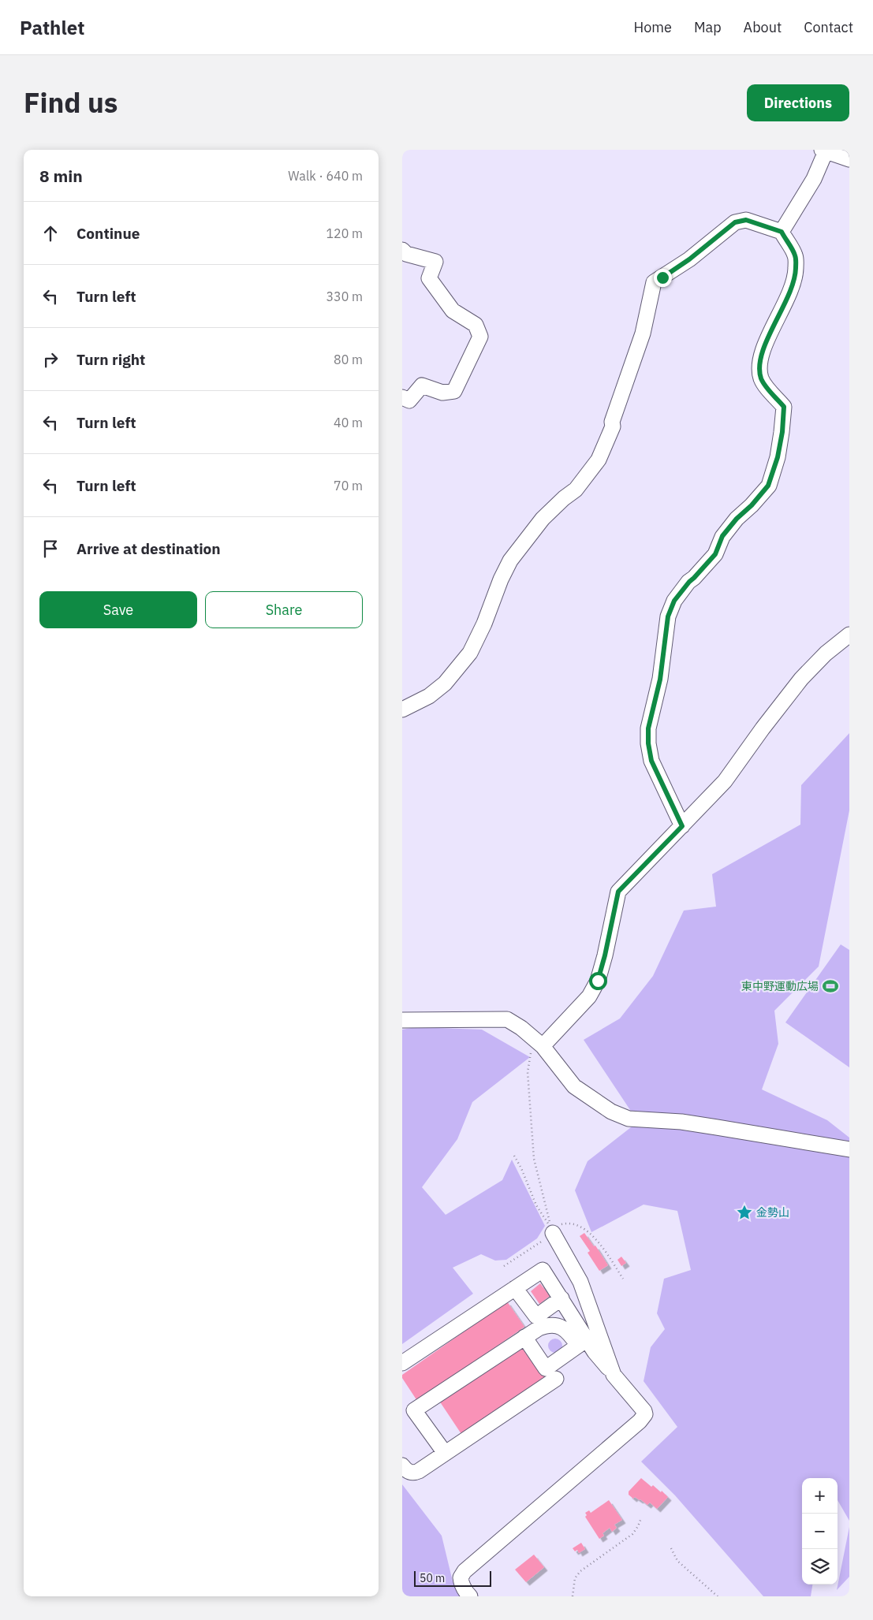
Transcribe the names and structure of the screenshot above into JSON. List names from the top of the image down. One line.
{"places":{"sports":["東中野運動広場"],"place":["金勢山"]},"scale_bar":"50 m","page":{"header":"Pathlet","nav":["Home","Map","About","Contact"],"title":"Find us","buttons":["Directions",["Save","Share"]],"heading":["8 min","Walk · 640 m"],"list":[["Continue","120 m"],["Turn left","330 m"],["Turn right","80 m"],["Turn left","40 m"],["Turn left","70 m"],"Arrive at destination"],"map_buttons":["+","−"],"scale":"50 m"}}
